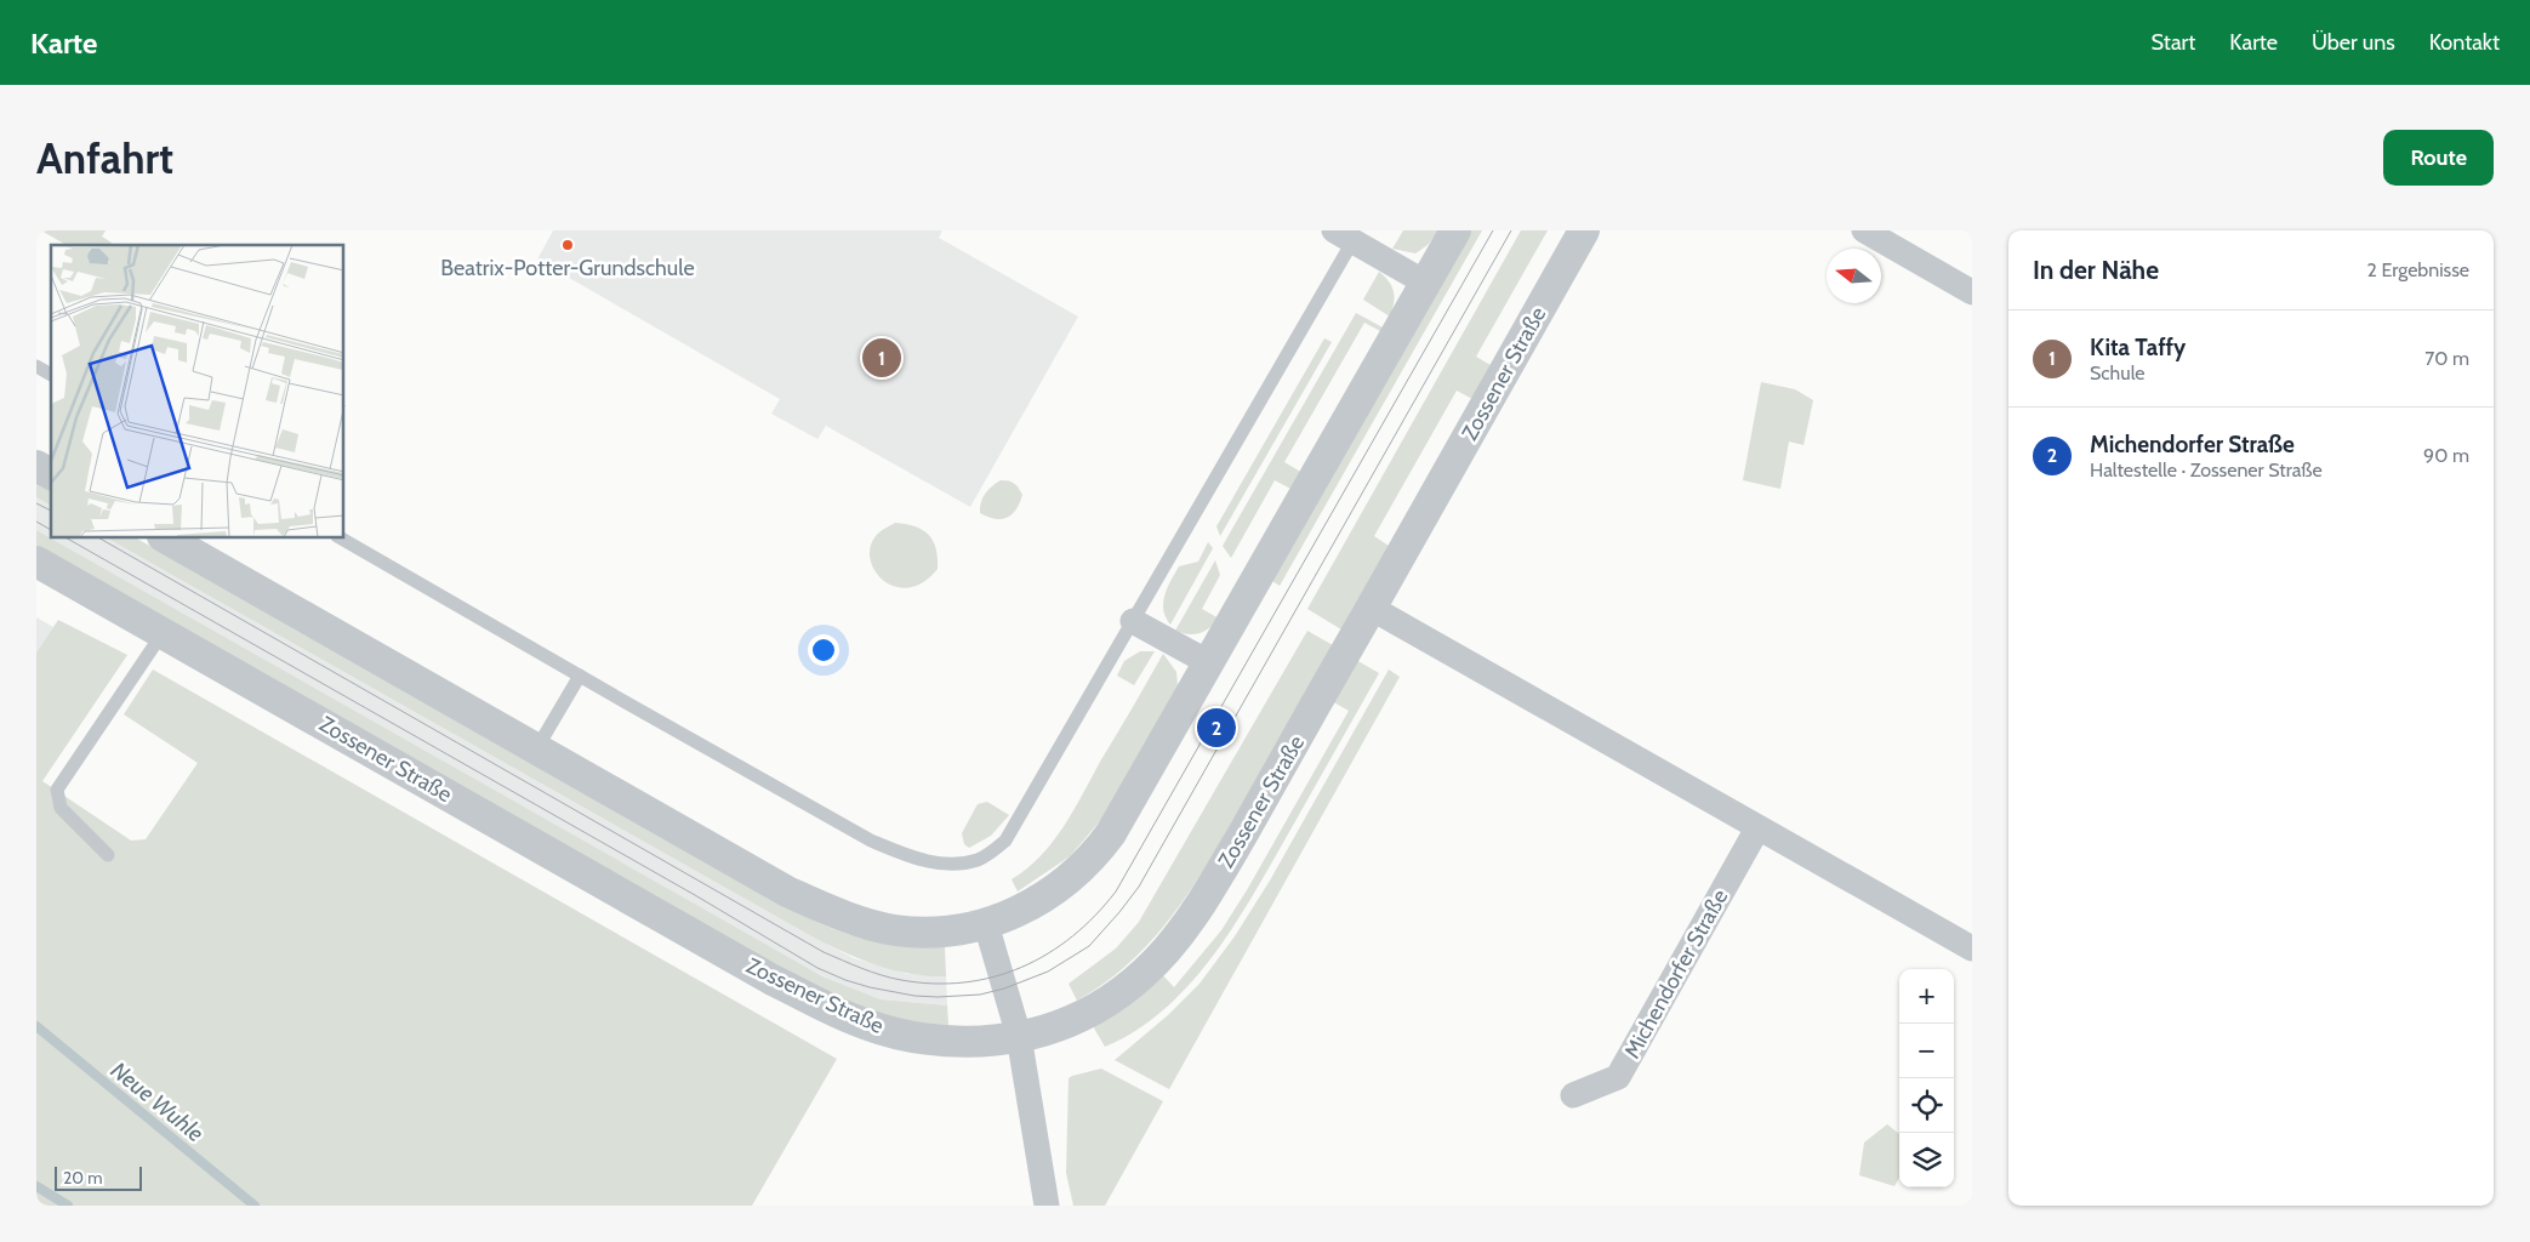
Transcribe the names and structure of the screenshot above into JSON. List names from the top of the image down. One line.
{"streets":{"street":["Zossener Straße","Michendorfer Straße"]},"water":["Neue Wuhle"],"places":["Beatrix-Potter-Grundschule"],"scale_bar":"20 m","north":"left","page":{"header":"Karte","nav":["Start","Karte","Über uns","Kontakt"],"buttons":"Route","title":"Anfahrt","heading":["In der Nähe","2 Ergebnisse"],"list":[{"mark":"1","name":"Kita Taffy","note":"Schule","value":"70 m"},{"mark":"2","name":"Michendorfer Straße","note":"Haltestelle · Zossener Straße","value":"90 m"}],"pins":["1","2"],"map_buttons":["+","−"],"scale":"20 m"}}
